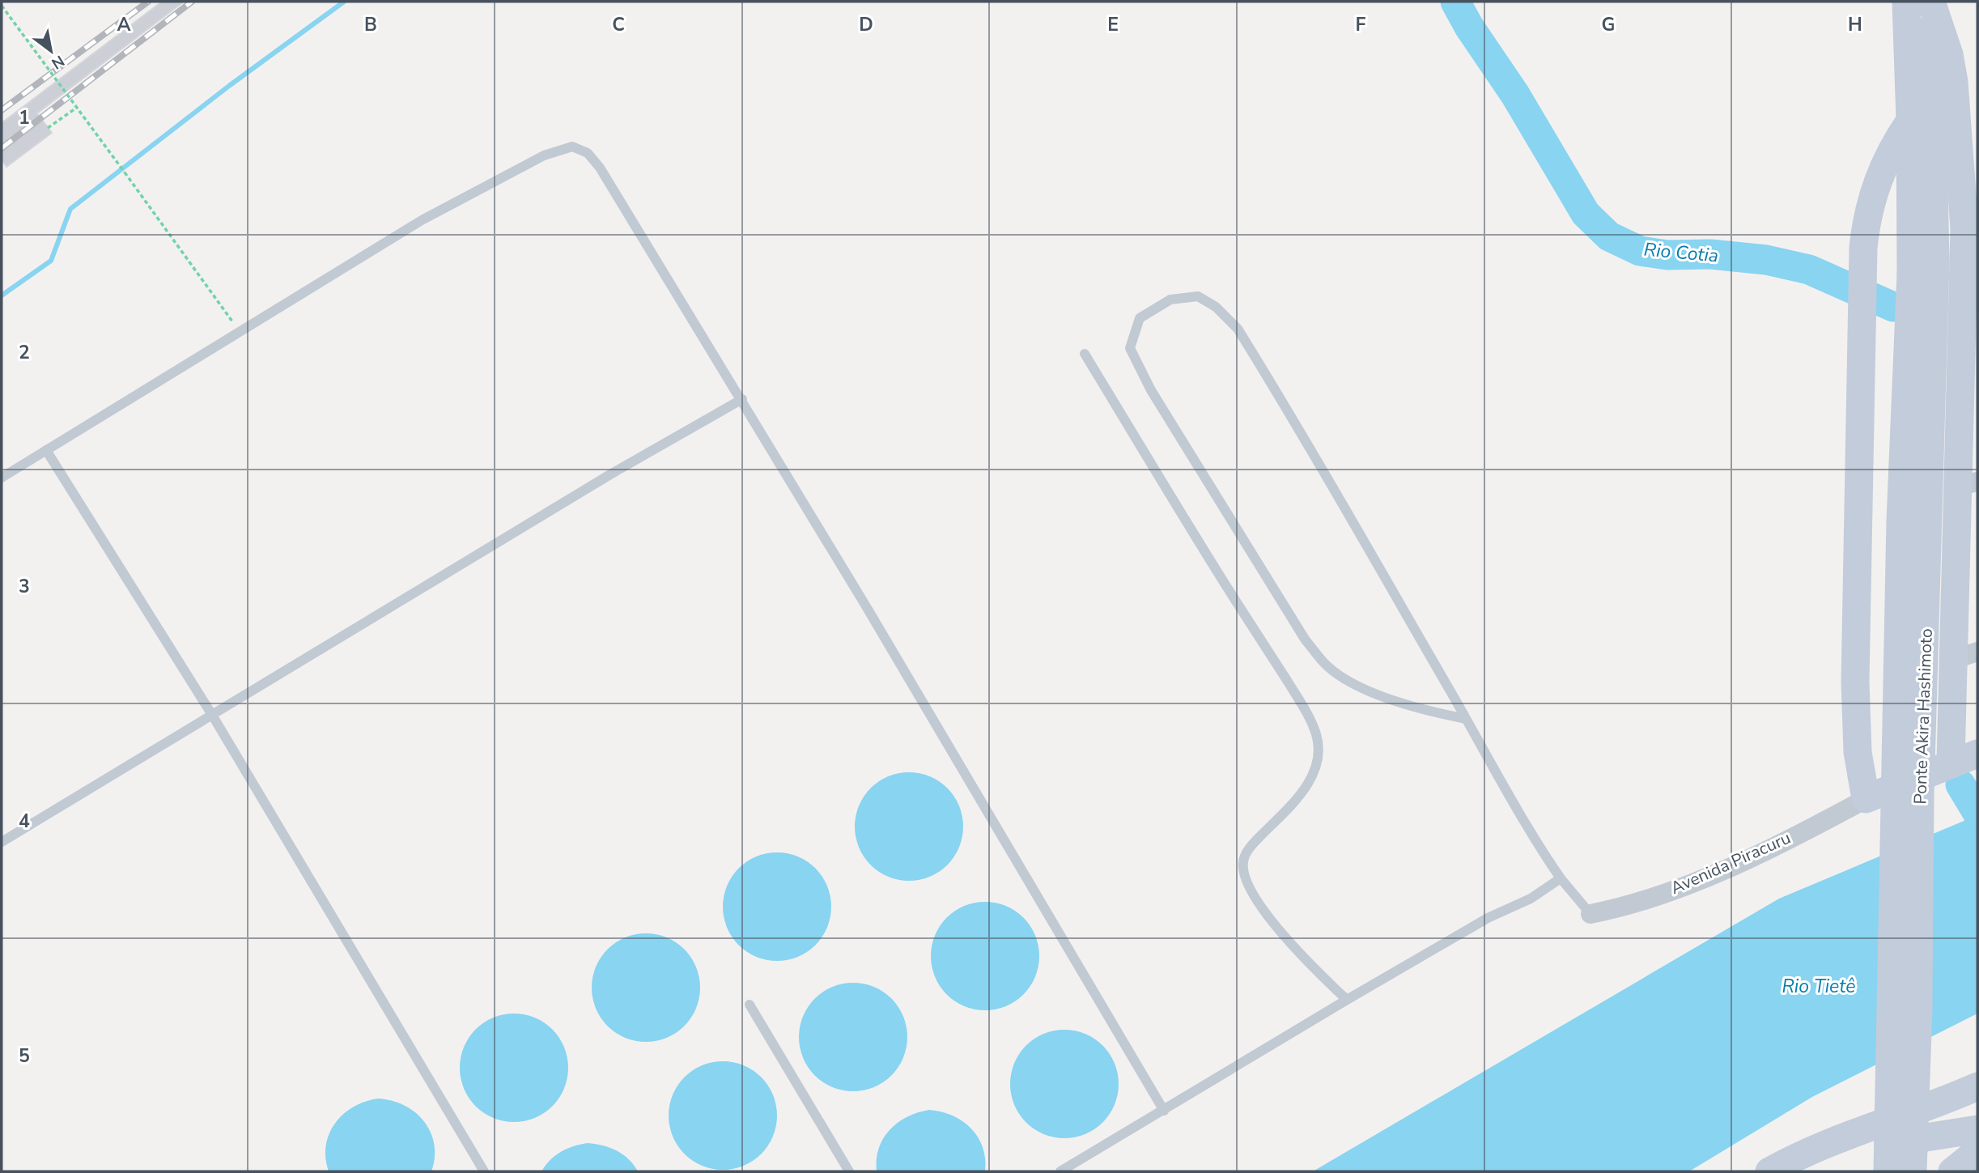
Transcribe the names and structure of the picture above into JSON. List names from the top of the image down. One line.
{"streets":{"main road":["Ponte Akira Hashimoto"],"street":["Avenida Piracuru"]},"water":["Rio Cotia","Rio Tietê"],"north":"bottom right","grid":{"columns":["A","B","C","D","E","F","G","H"],"rows":["1","2","3","4","5"]}}
